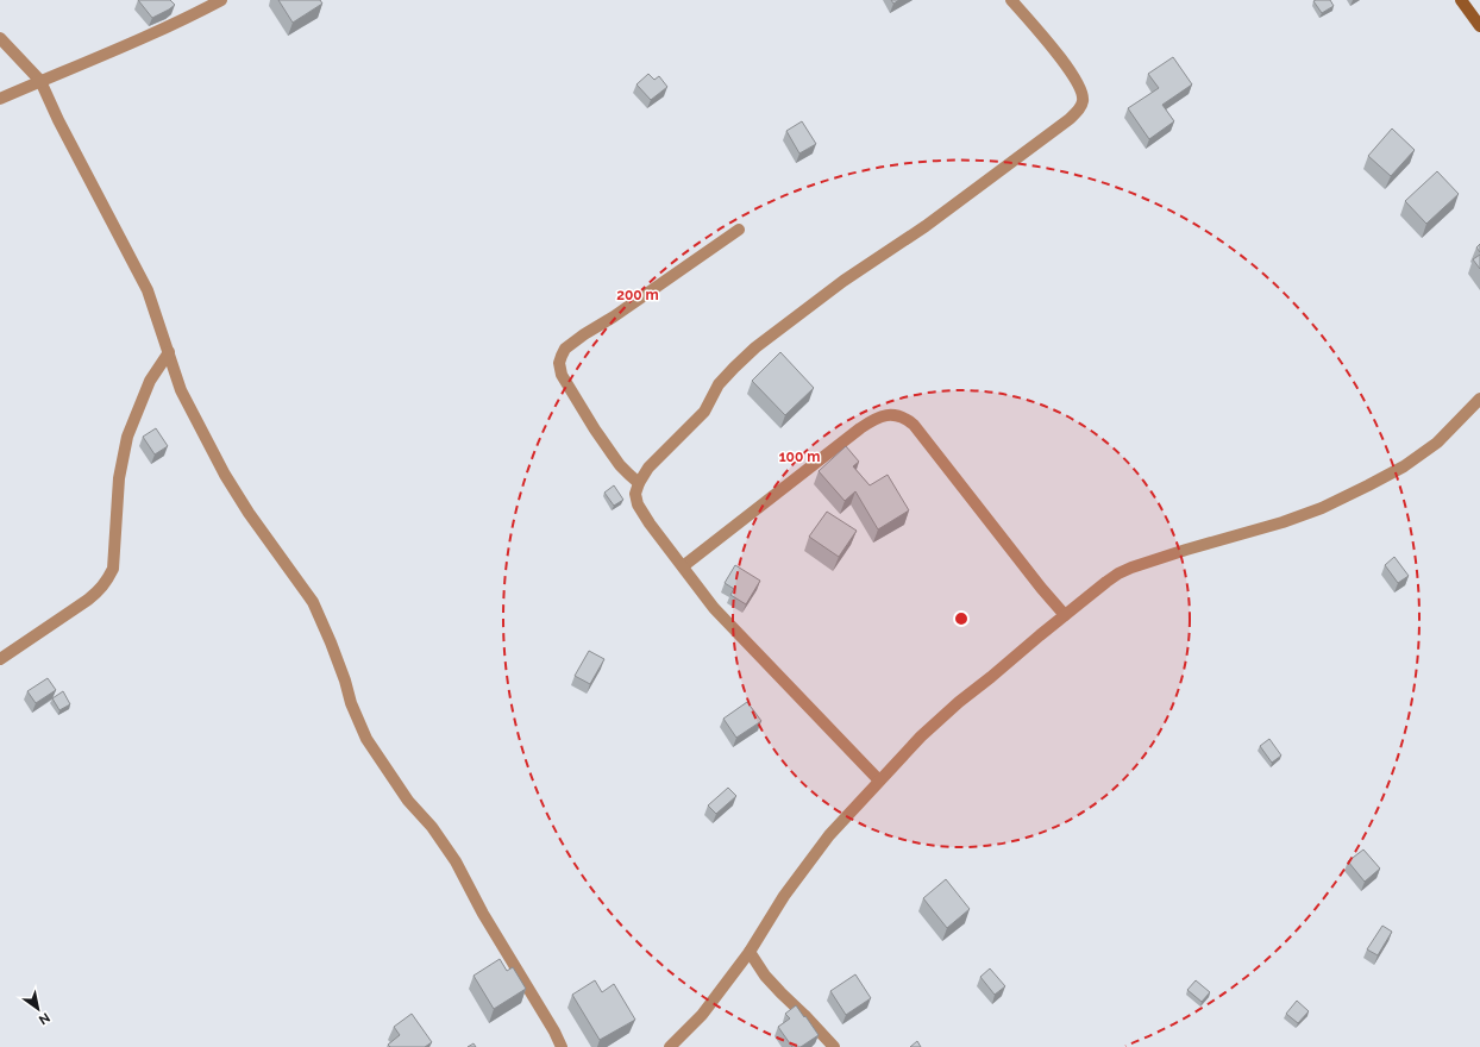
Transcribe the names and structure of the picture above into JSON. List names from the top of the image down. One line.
{"north":"bottom right","rings":["200 m","100 m"]}
